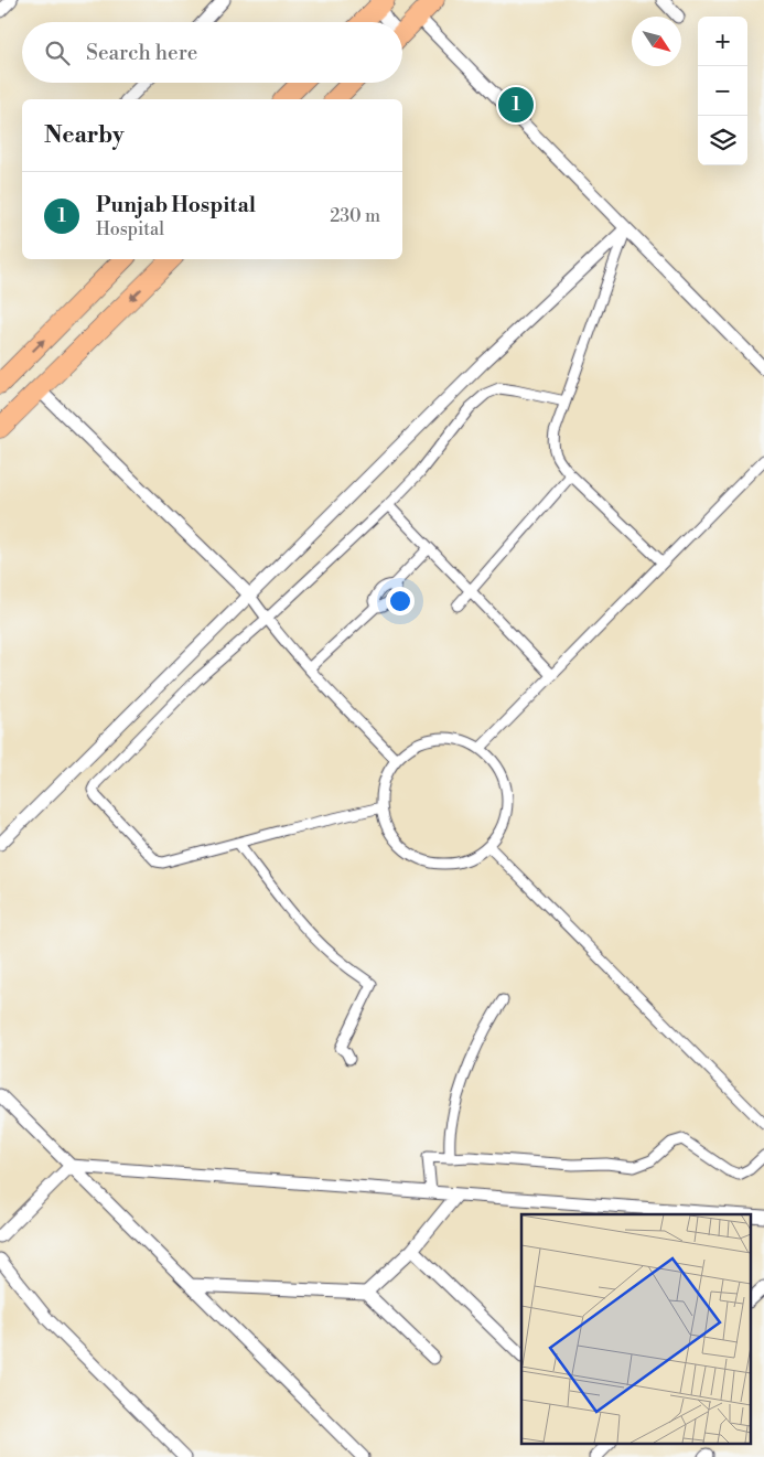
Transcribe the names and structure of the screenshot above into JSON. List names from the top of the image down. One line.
{"north":"bottom right","page":{"map_buttons":["+","−"],"search":"Search here","pins":"1","heading":"Nearby","list":[{"mark":"1","name":"Punjab Hospital","note":"Hospital","value":"230 m"}]}}
